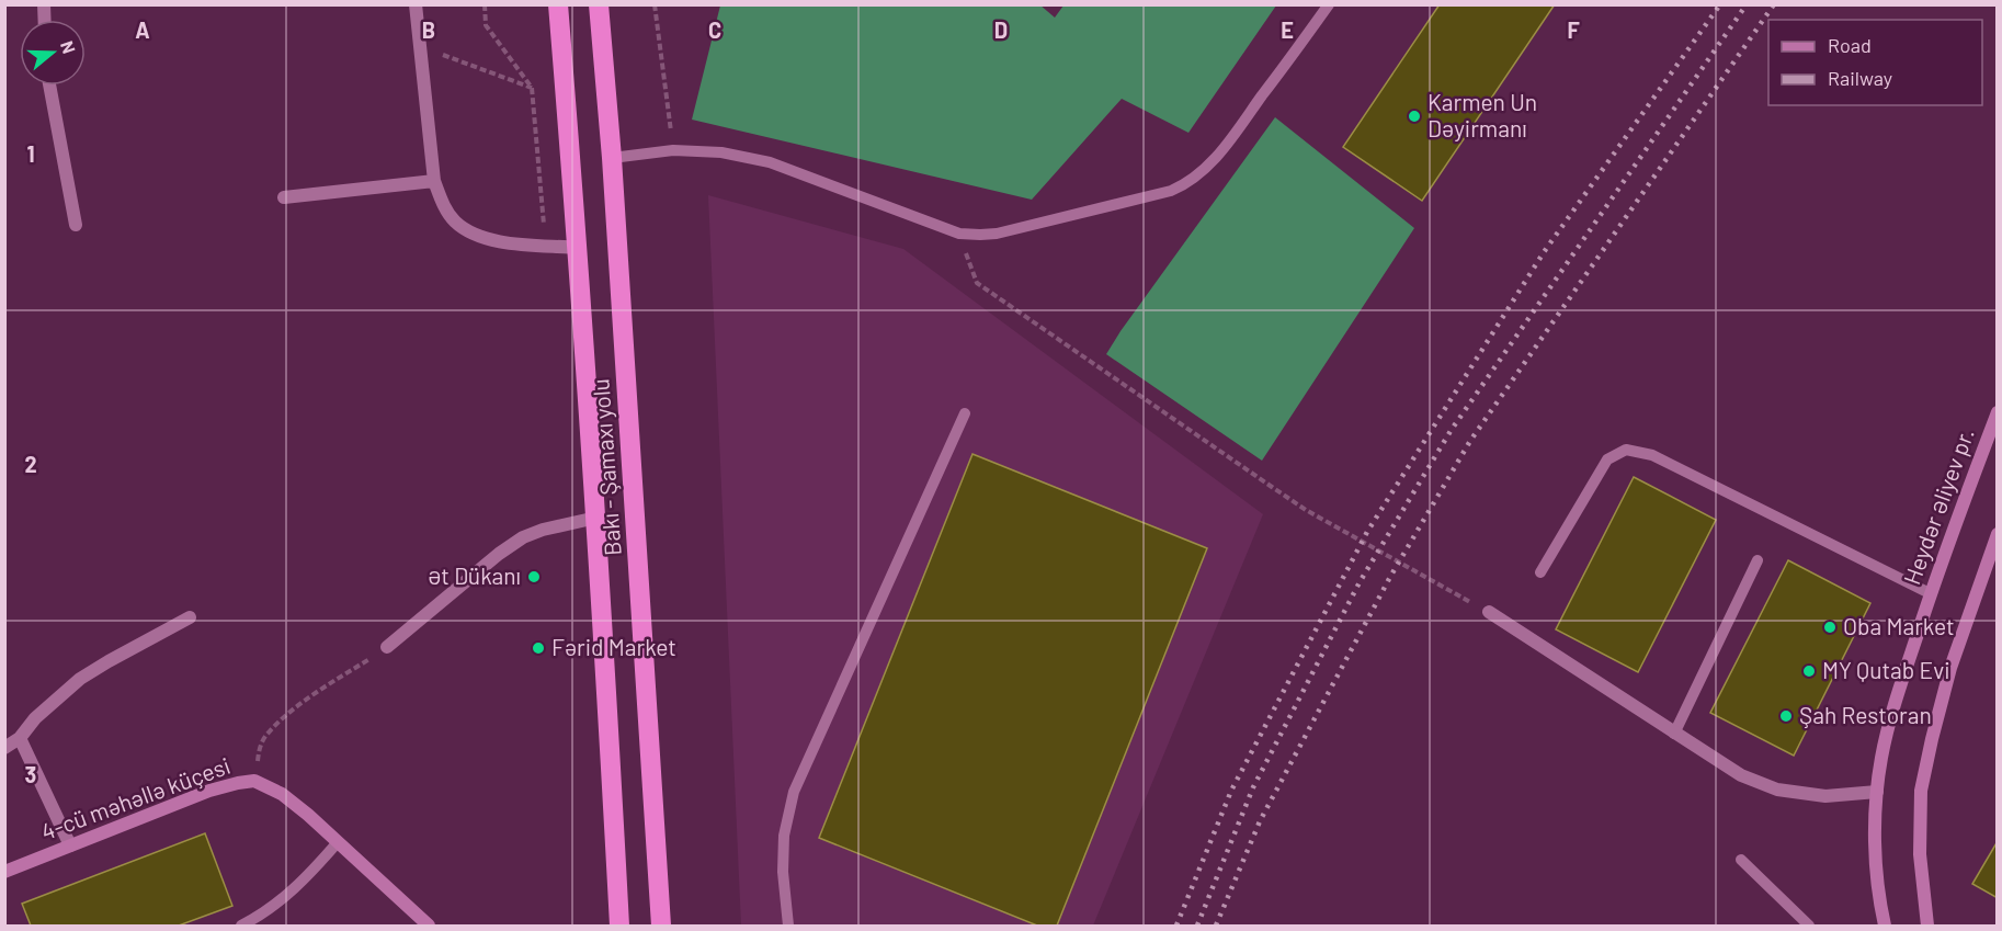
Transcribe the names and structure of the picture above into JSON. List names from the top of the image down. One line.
{"streets":{"highway":["Bakı - Şamaxı yolu"],"main road":["Heydər Əliyev pr.","4-cü məhəllə küçesi"]},"places":["Karmen Un Dəyirmanı","Ət Dükanı","Oba Market","Fərid Market","MY Qutab Evi","Şah Restoran"],"legend":["Road","Railway"],"north":"right","grid":{"columns":["A","B","C","D","E","F"],"rows":["1","2","3"]}}
